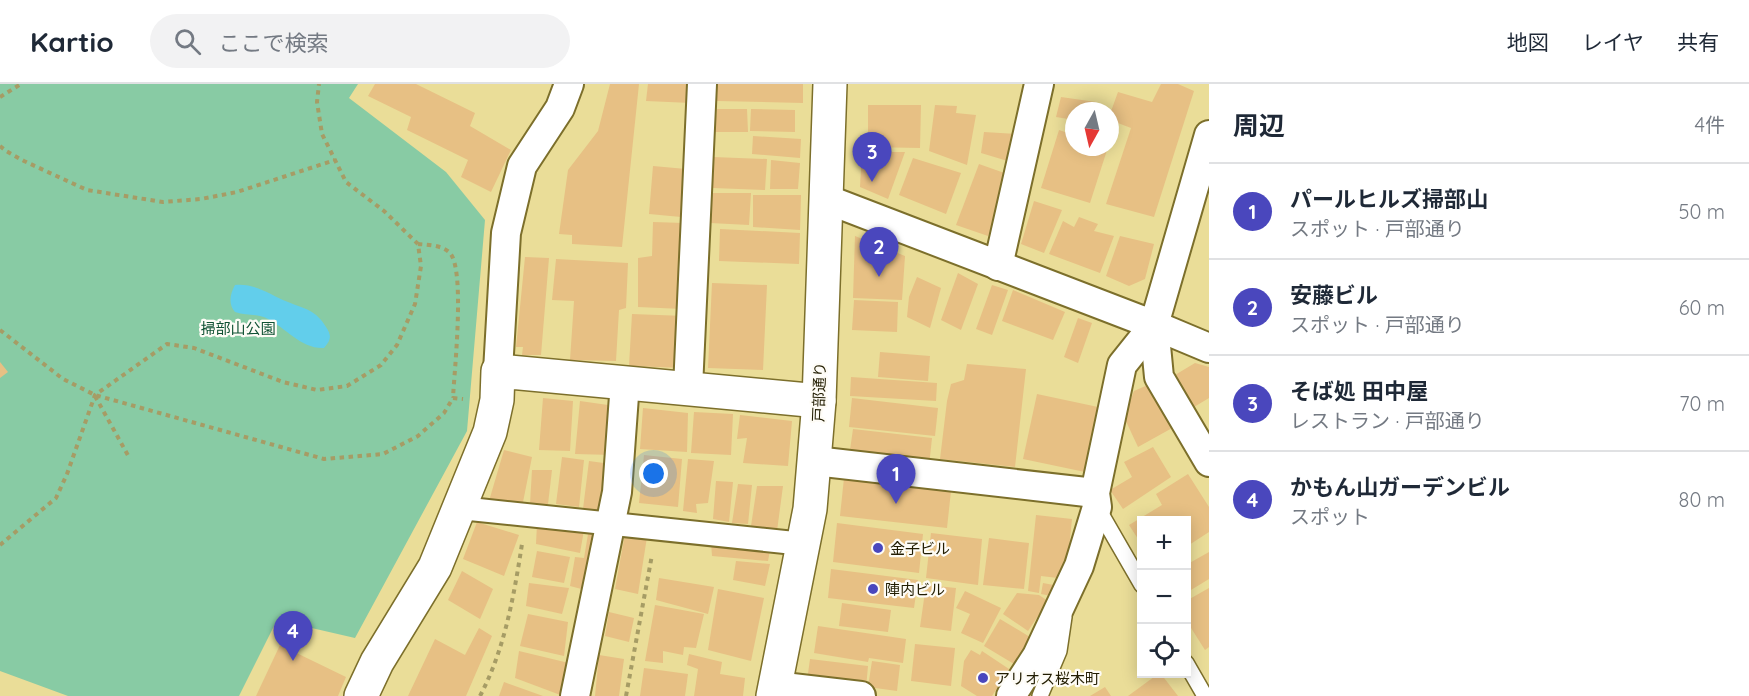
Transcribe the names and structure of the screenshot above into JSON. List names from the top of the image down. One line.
{"streets":{"street":["戸部通り"]},"parks":["掃部山公園"],"places":["金子ビル","陣内ビル","アリオス桜木町"],"north":"bottom","page":{"header":"Kartio","search":"ここで検索","nav":["地図","レイヤ","共有"],"heading":["周辺","4件"],"pins":["3","2","1","4"],"list":[{"mark":"1","name":"パールヒルズ掃部山","note":"スポット · 戸部通り","value":"50 m"},{"mark":"2","name":"安藤ビル","note":"スポット · 戸部通り","value":"60 m"},{"mark":"3","name":"そば処 田中屋","note":"レストラン · 戸部通り","value":"70 m"},{"mark":"4","name":"かもん山ガーデンビル","note":"スポット","value":"80 m"}],"map_buttons":["+","−"]}}
